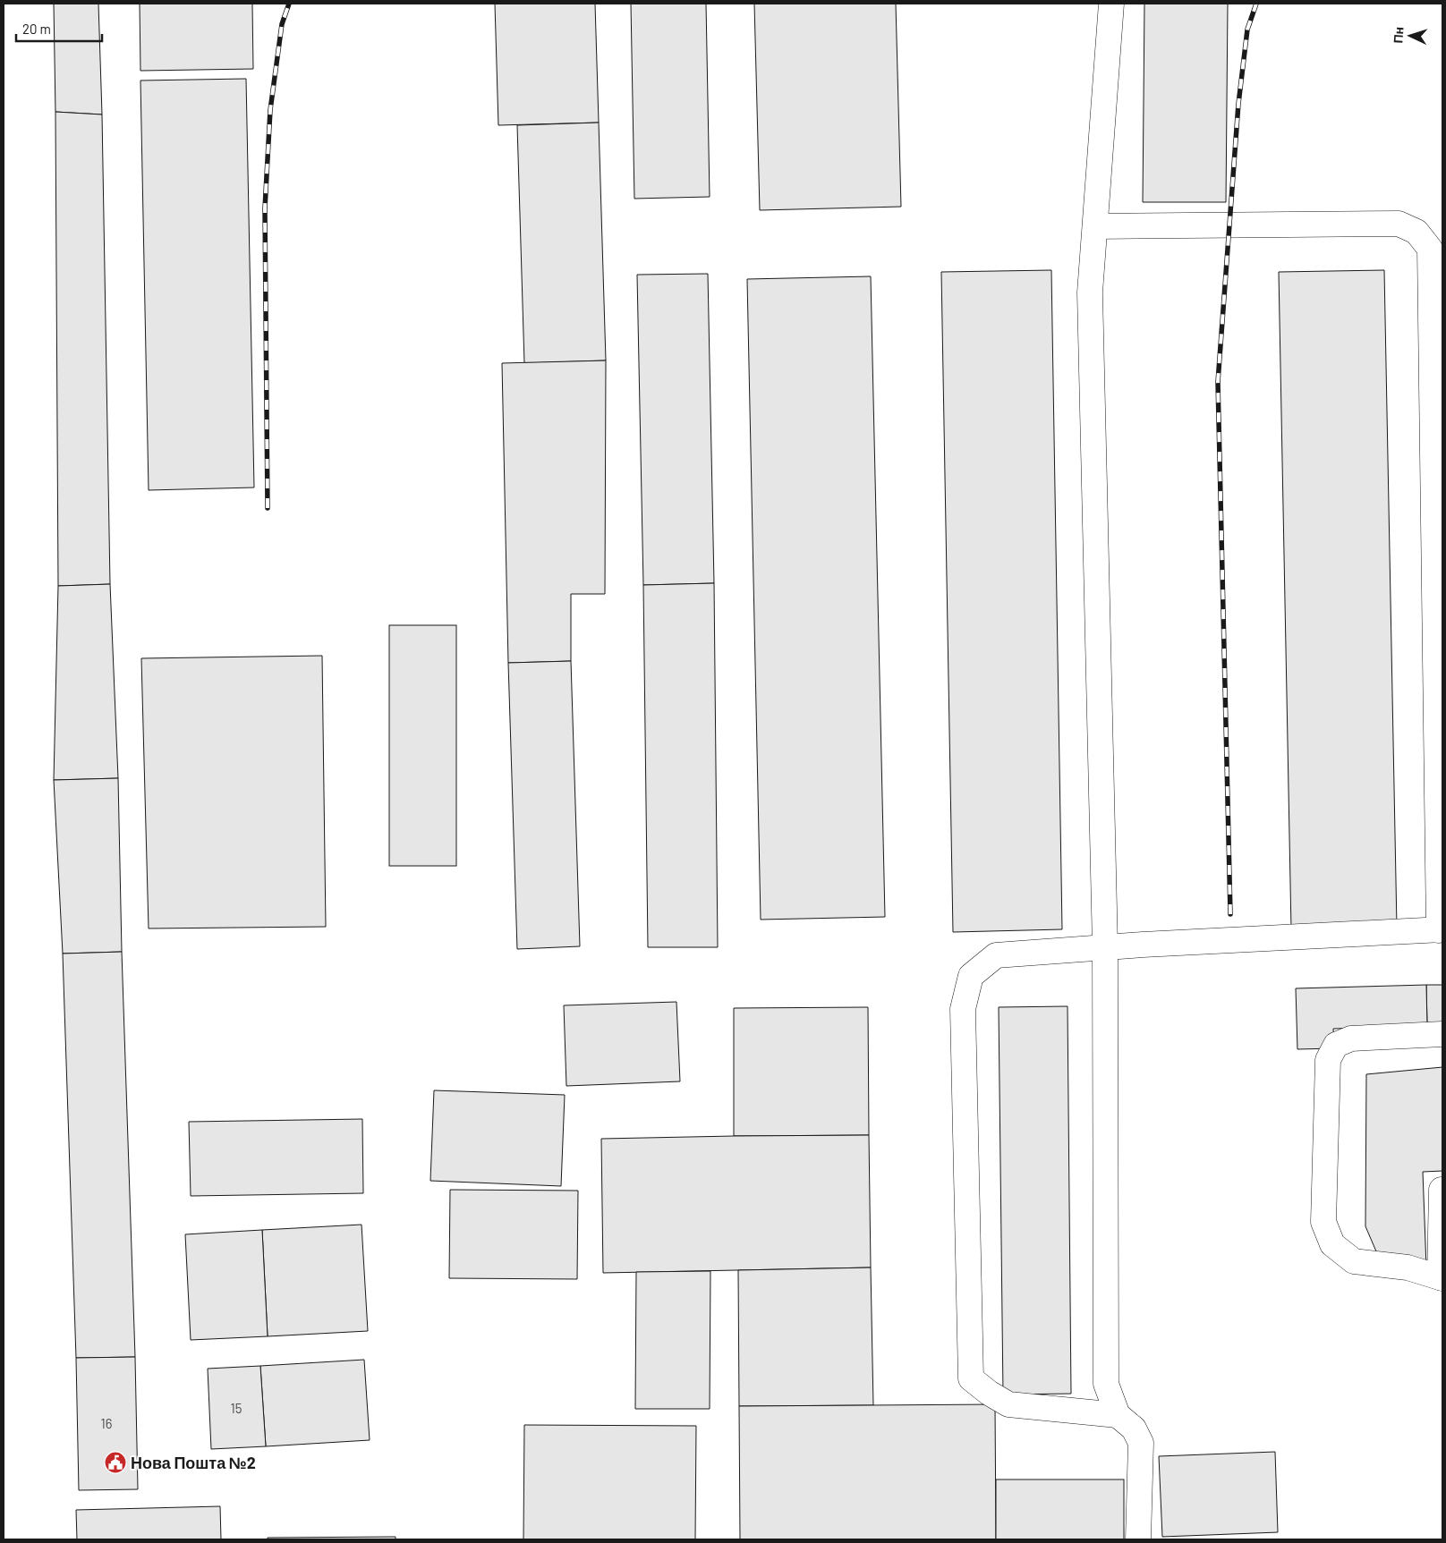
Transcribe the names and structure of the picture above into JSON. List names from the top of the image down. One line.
{"places":{"public building":["Нова Пошта №2"]},"house_numbers":["15","16"],"scale_bar":"20 m","north":"left"}
